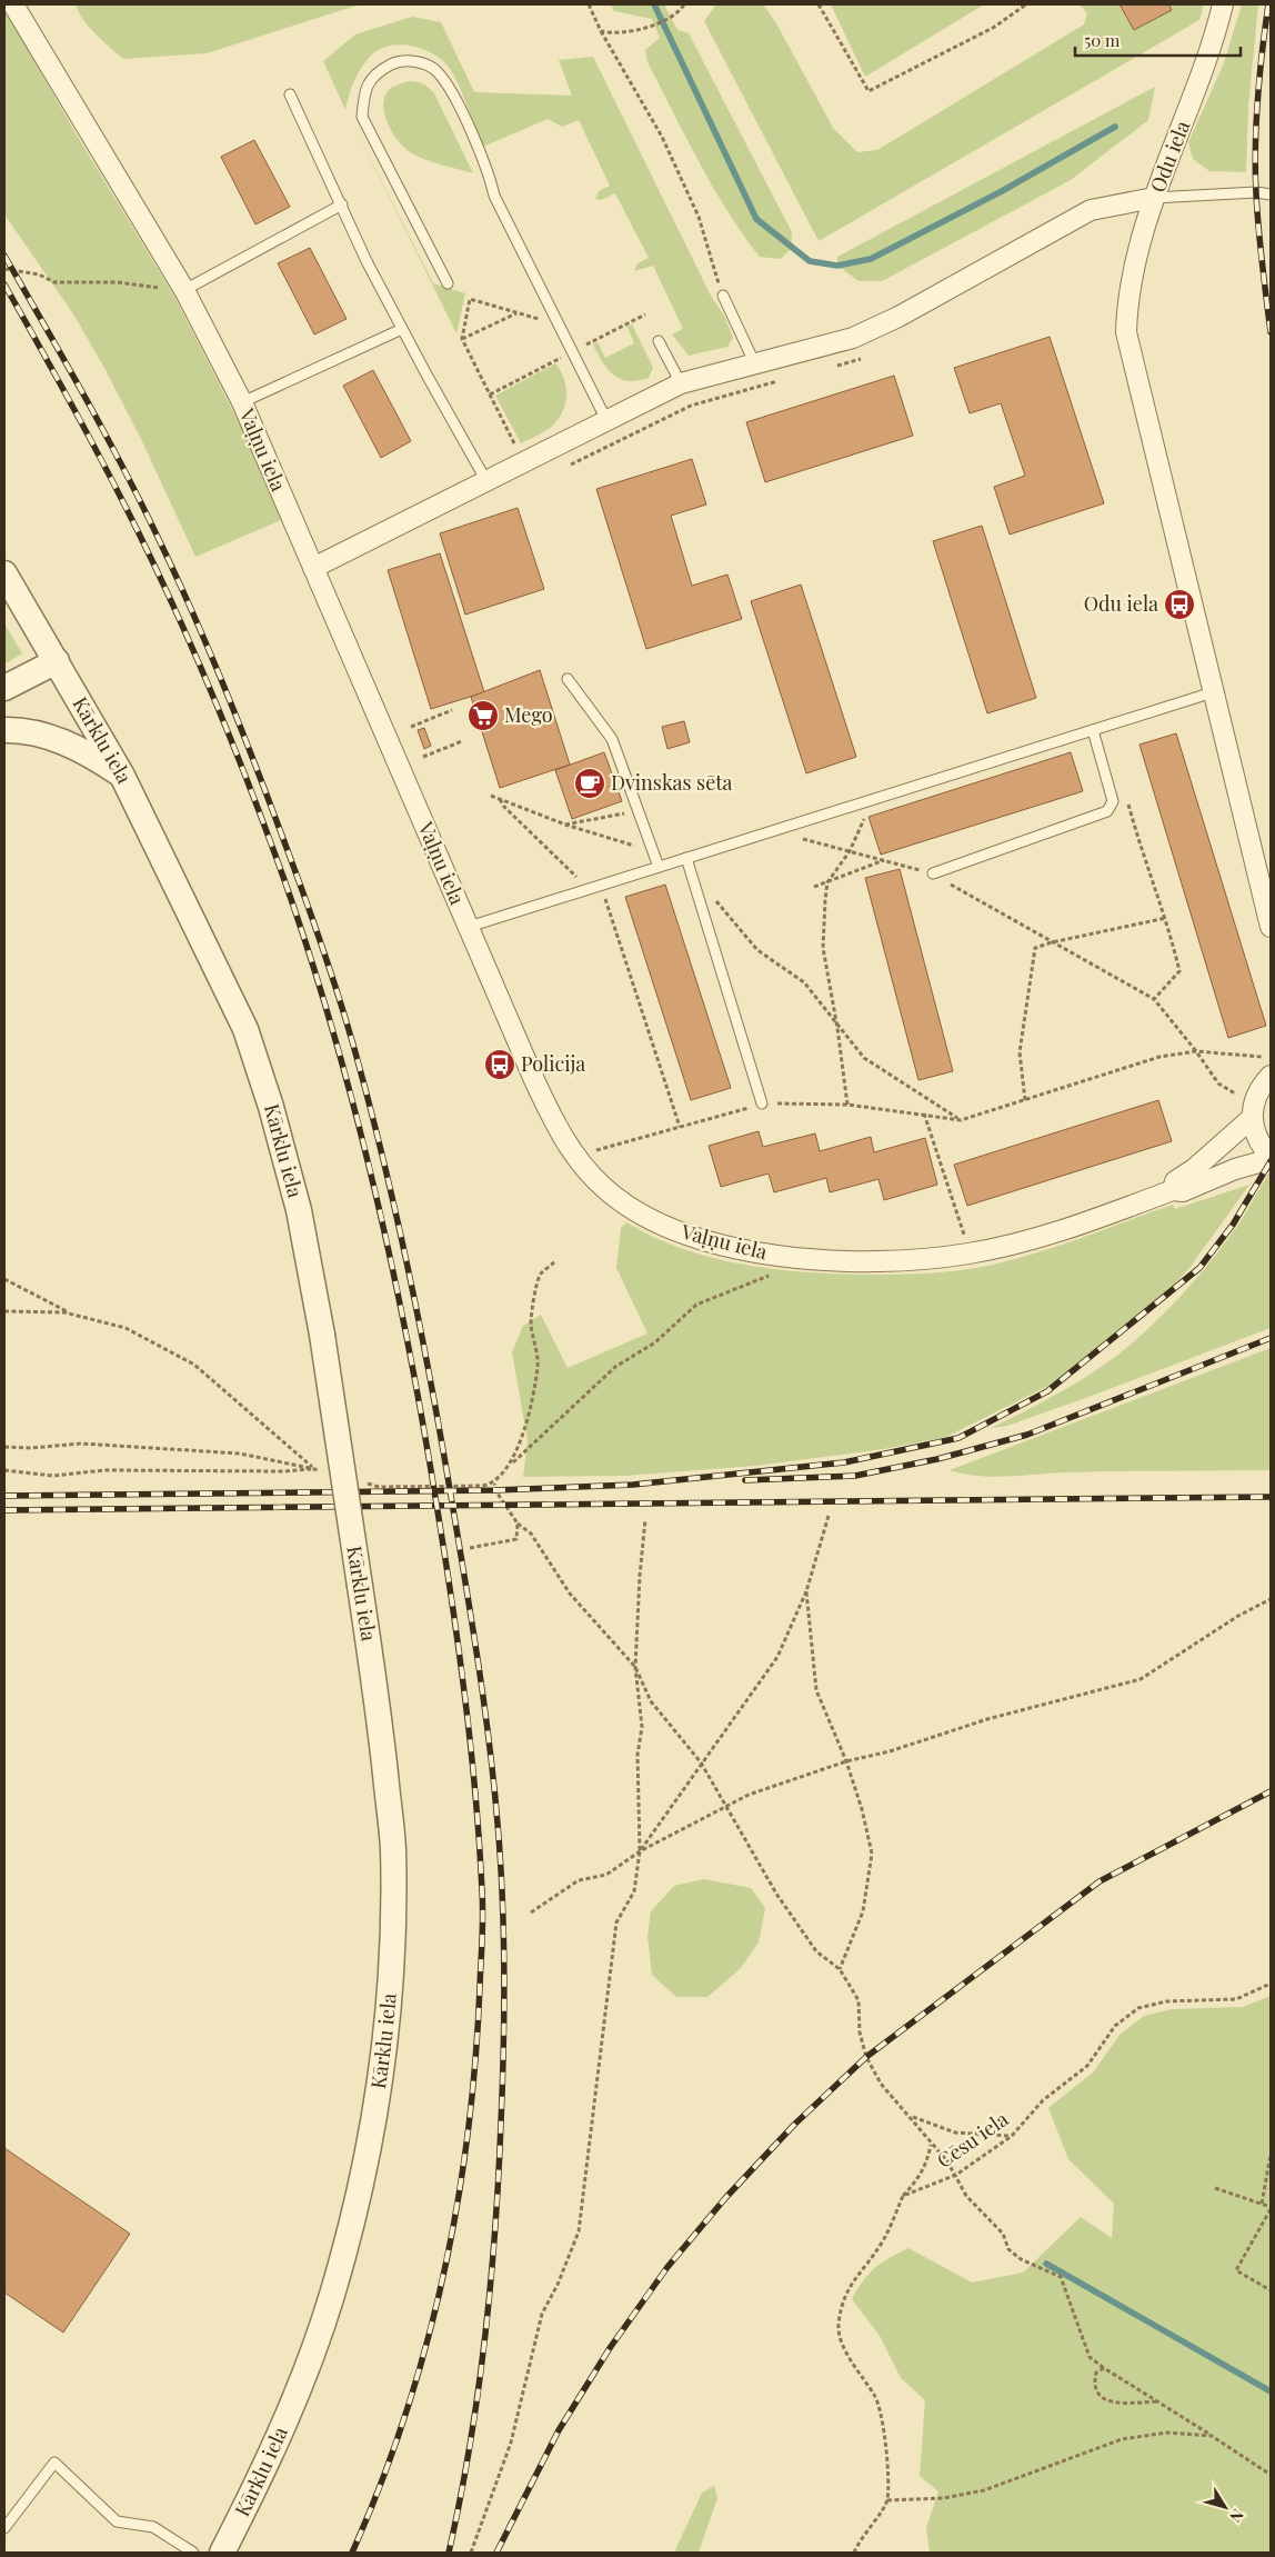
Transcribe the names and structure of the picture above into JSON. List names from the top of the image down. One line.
{"streets":{"street":["Odu iela","Vaļņu iela","Kārklu iela"],"path":["Cēsu iela"]},"places":{"bus stop":["Odu iela","Policija"],"supermarket":["Mego"],"cafe":["Dvinskas sēta"]},"scale_bar":"50 m","north":"bottom right"}
